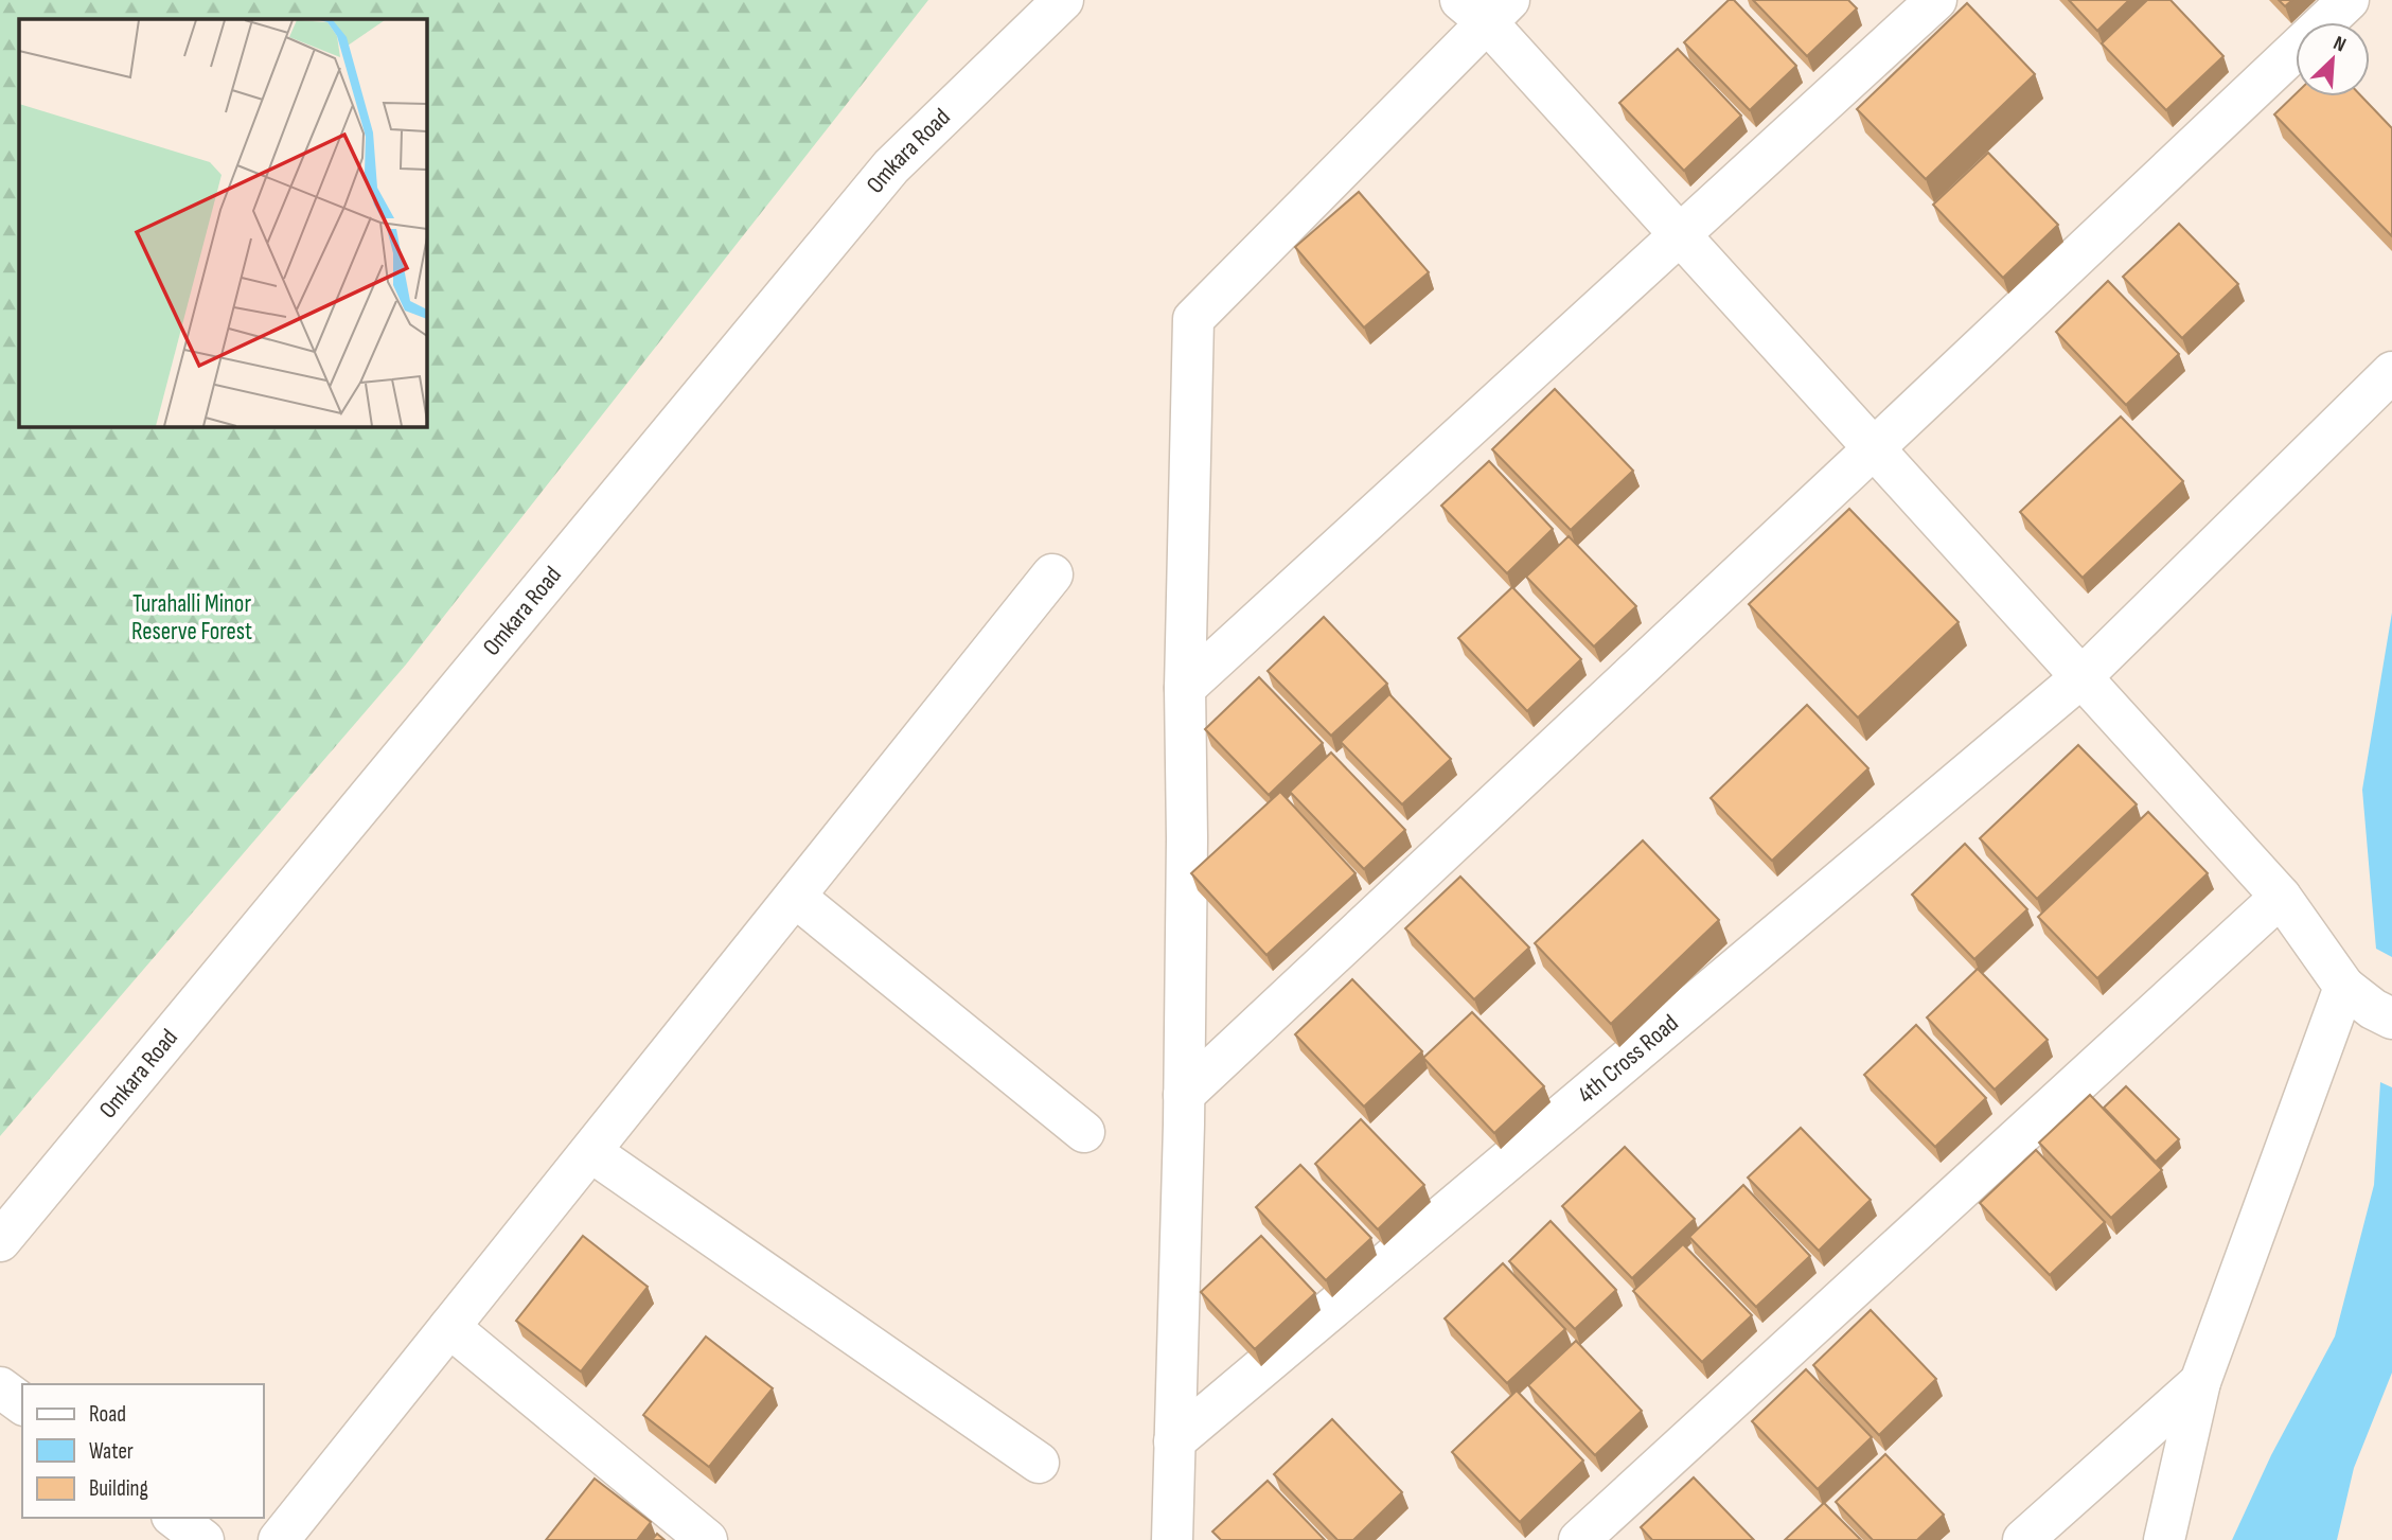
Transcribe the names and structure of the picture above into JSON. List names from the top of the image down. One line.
{"streets":{"street":["Omkara Road","4th Cross Road"]},"parks":["Turahalli Minor Reserve Forest"],"legend":["Road","Water","Building"],"north":"top right"}
